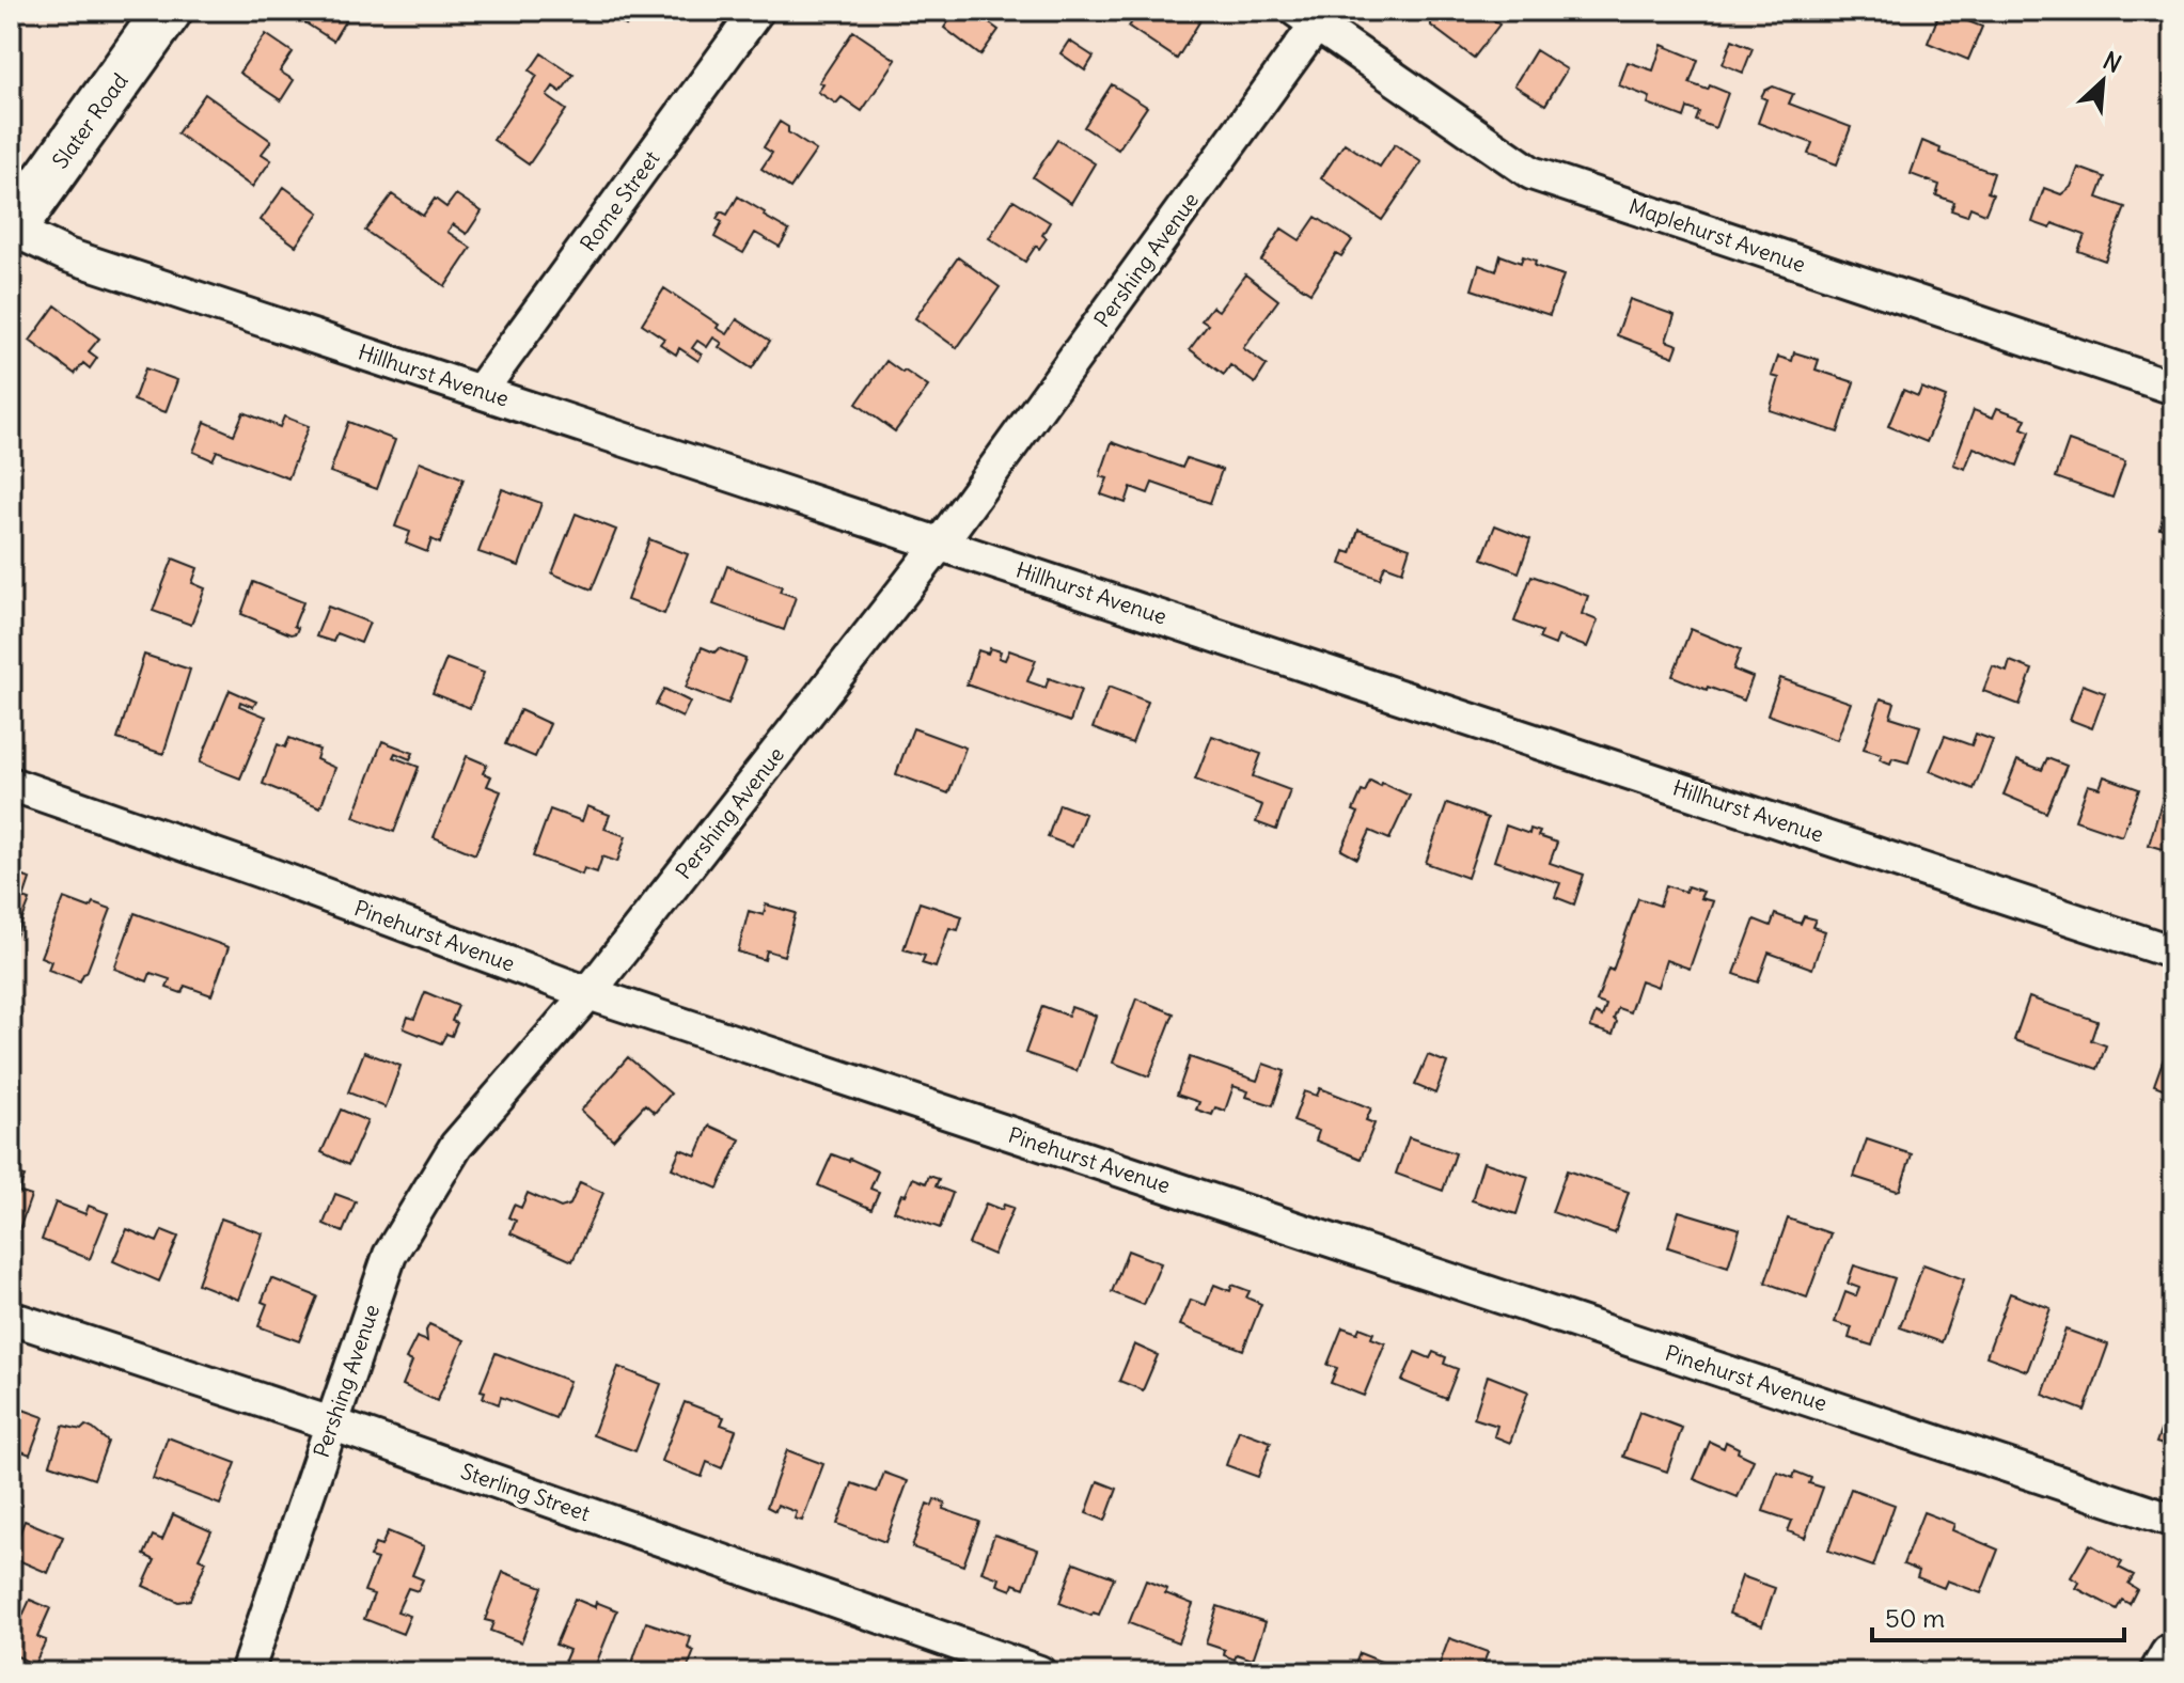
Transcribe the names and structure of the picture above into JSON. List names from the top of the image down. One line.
{"streets":{"main road":["Slater Road"],"street":["Rome Street","Maplehurst Avenue","Pershing Avenue","Hillhurst Avenue","Pinehurst Avenue","Sterling Street"]},"crossings":[["Slater Road","Hillhurst Avenue"],["Rome Street","Hillhurst Avenue"],["Maplehurst Avenue","Pershing Avenue"],["Pershing Avenue","Hillhurst Avenue"],["Pershing Avenue","Pinehurst Avenue"],["Pershing Avenue","Sterling Street"]],"scale_bar":"50 m","north":"top right"}
